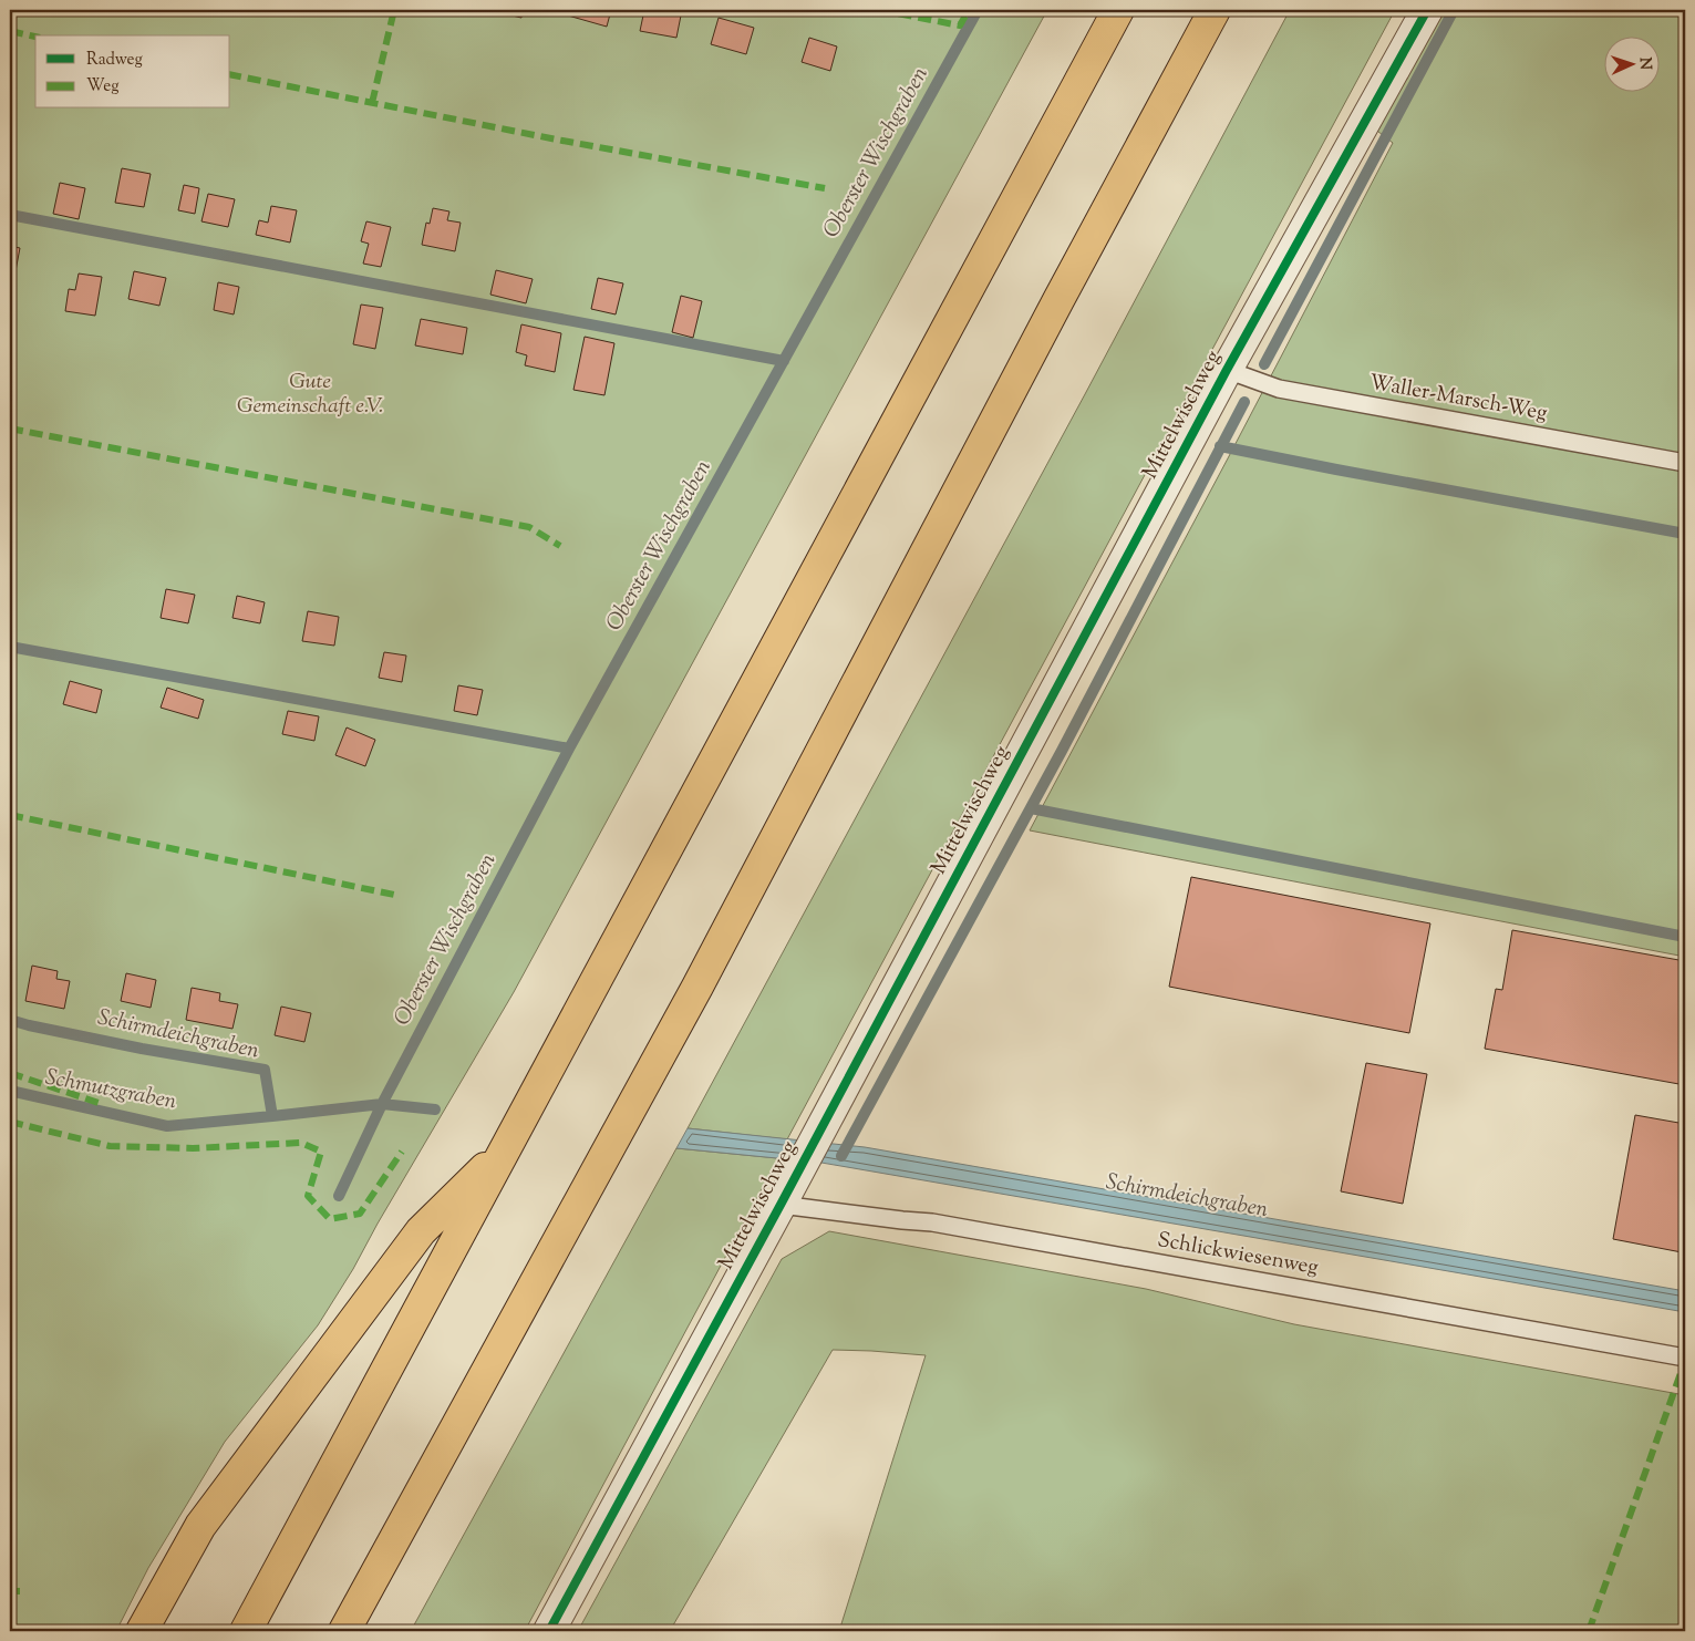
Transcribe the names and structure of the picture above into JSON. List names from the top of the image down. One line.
{"streets":{"street":["Mittelwischweg"],"lane":["Waller-Marsch-Weg","Schlickwiesenweg"]},"crossings":[["Waller-Marsch-Weg","Mittelwischweg"],["Mittelwischweg","Schlickwiesenweg"]],"water":["Oberster Wischgraben","Schirmdeichgraben","Schmutzgraben"],"parks":["Gute Gemeinschaft e.V."],"legend":["Radweg","Weg"],"north":"right"}
